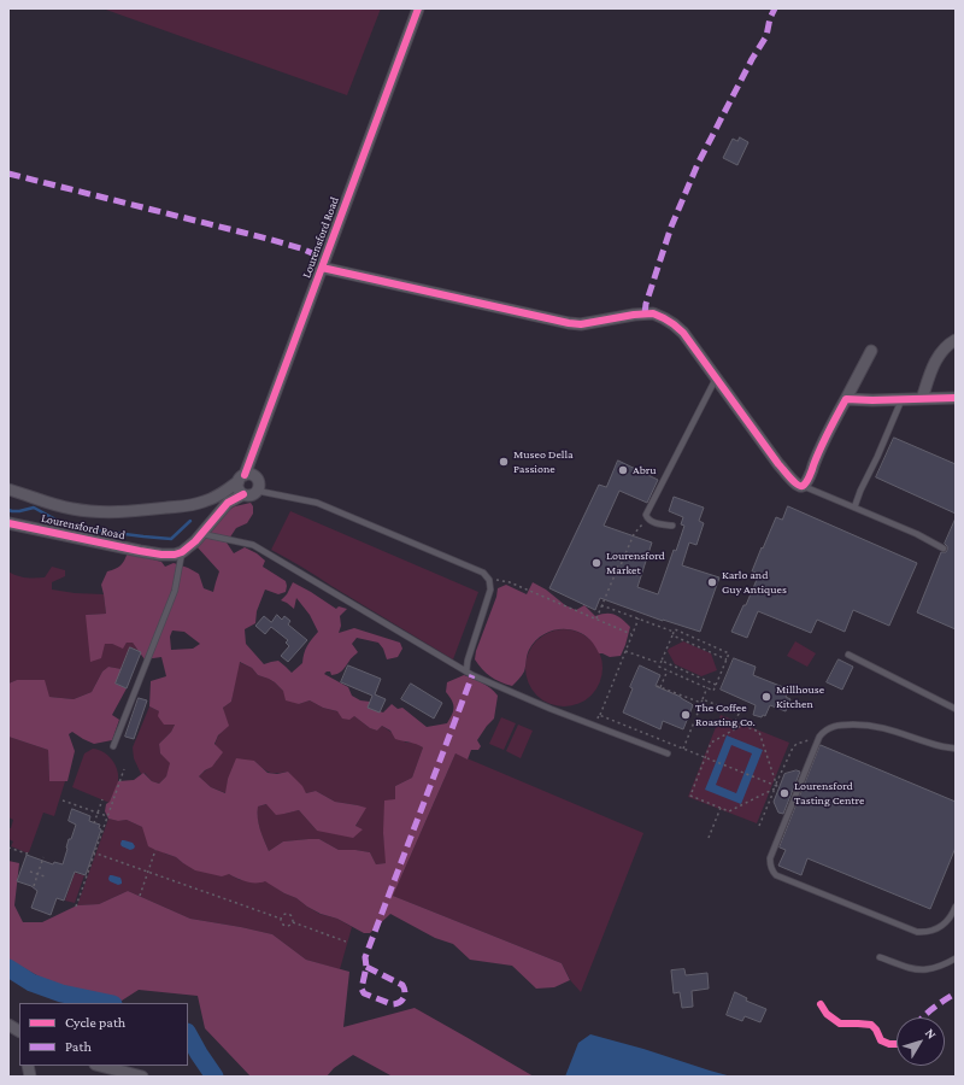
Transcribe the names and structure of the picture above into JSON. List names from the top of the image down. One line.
{"streets":{"street":["Lourensford Road"]},"places":["Museo Della Passione","Abru","Lourensford Market","Karlo and Guy Antiques","Millhouse Kitchen","The Coffee Roasting Co.","Lourensford Tasting Centre"],"legend":["Cycle path","Path"],"north":"top right"}
